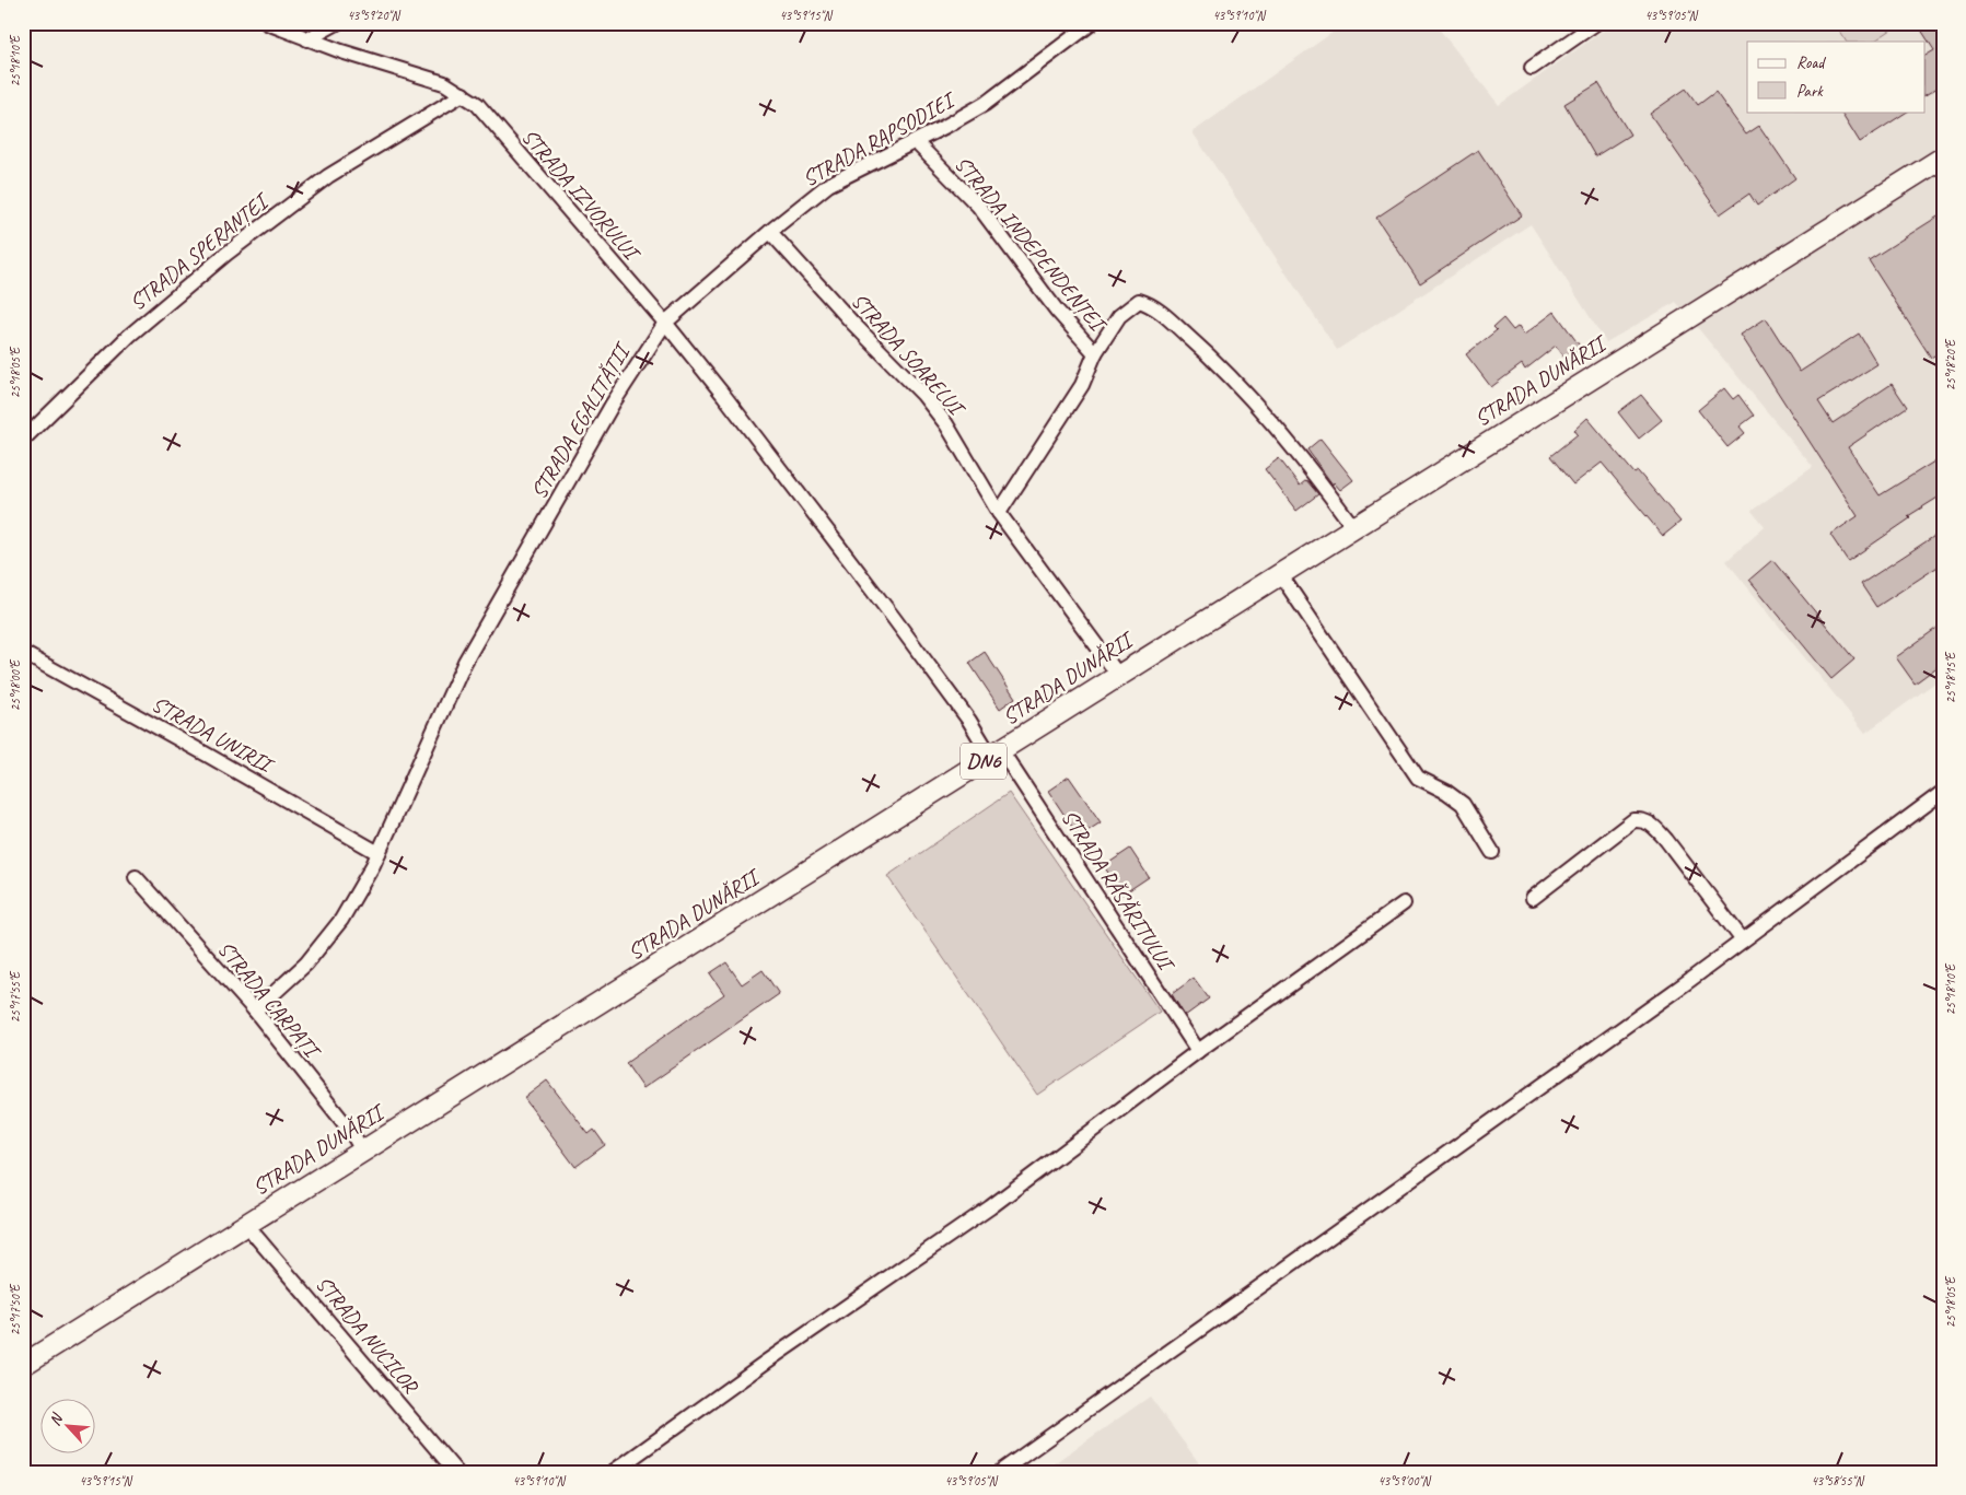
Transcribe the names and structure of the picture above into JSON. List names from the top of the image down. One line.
{"streets":{"main road":["STRADA DUNĂRII","DN6"],"street":["STRADA RAPSODIEI","STRADA IZVORULUI","STRADA INDEPENDENȚEI","STRADA SPERANȚEI","STRADA SOARELUI","STRADA EGALITĂȚII","STRADA UNIRII","STRADA RĂSĂRITULUI","STRADA CARPAȚI","STRADA NUCILOR"]},"crossings":[["STRADA RAPSODIEI","STRADA IZVORULUI"],["STRADA RAPSODIEI","STRADA INDEPENDENȚEI"],["STRADA RAPSODIEI","STRADA SOARELUI"],["STRADA RAPSODIEI","STRADA EGALITĂȚII"],["STRADA IZVORULUI","STRADA SPERANȚEI"],["STRADA IZVORULUI","STRADA EGALITĂȚII"],["STRADA INDEPENDENȚEI","STRADA DUNĂRII"],["STRADA SOARELUI","STRADA DUNĂRII"],["STRADA DUNĂRII","STRADA RĂSĂRITULUI"],["STRADA DUNĂRII","STRADA CARPAȚI"],["STRADA DUNĂRII","STRADA NUCILOR"],["STRADA EGALITĂȚII","STRADA UNIRII"],["STRADA EGALITĂȚII","STRADA CARPAȚI"]],"legend":["Road","Park"],"north":"top left","coordinates":["43°59'20\"N","43°59'15\"N","43°59'10\"N","43°59'05\"N","25°18'10\"E","25°18'20\"E","25°18'05\"E","25°18'15\"E","25°18'00\"E","25°17'55\"E","25°17'50\"E","43°59'00\"N","43°58'55\"N"]}
